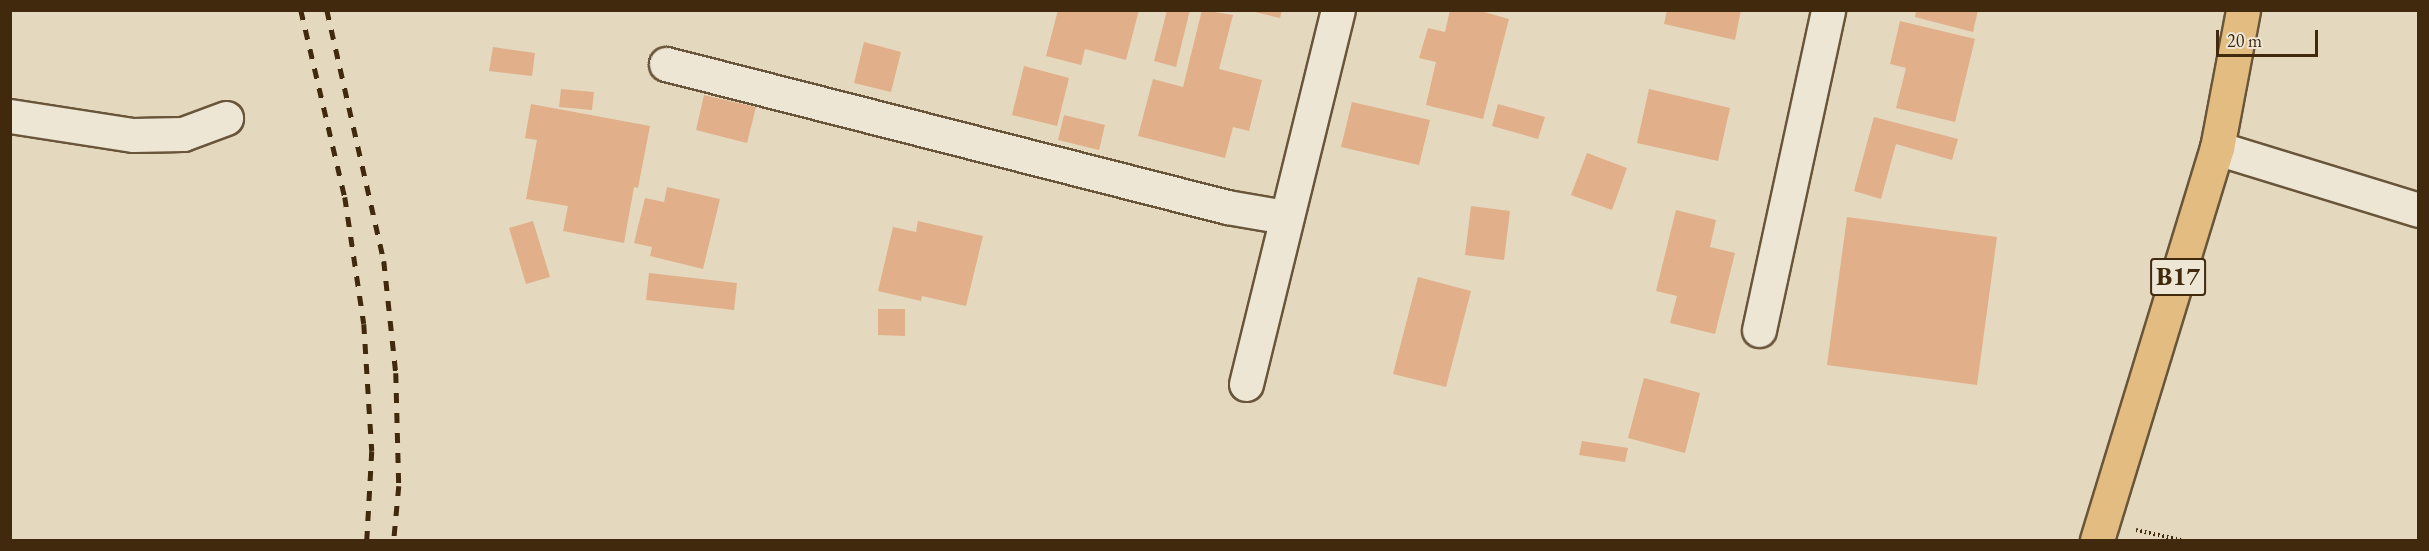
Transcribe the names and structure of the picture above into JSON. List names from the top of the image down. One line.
{"streets":{"main road":["B17"]},"scale_bar":"20 m"}
